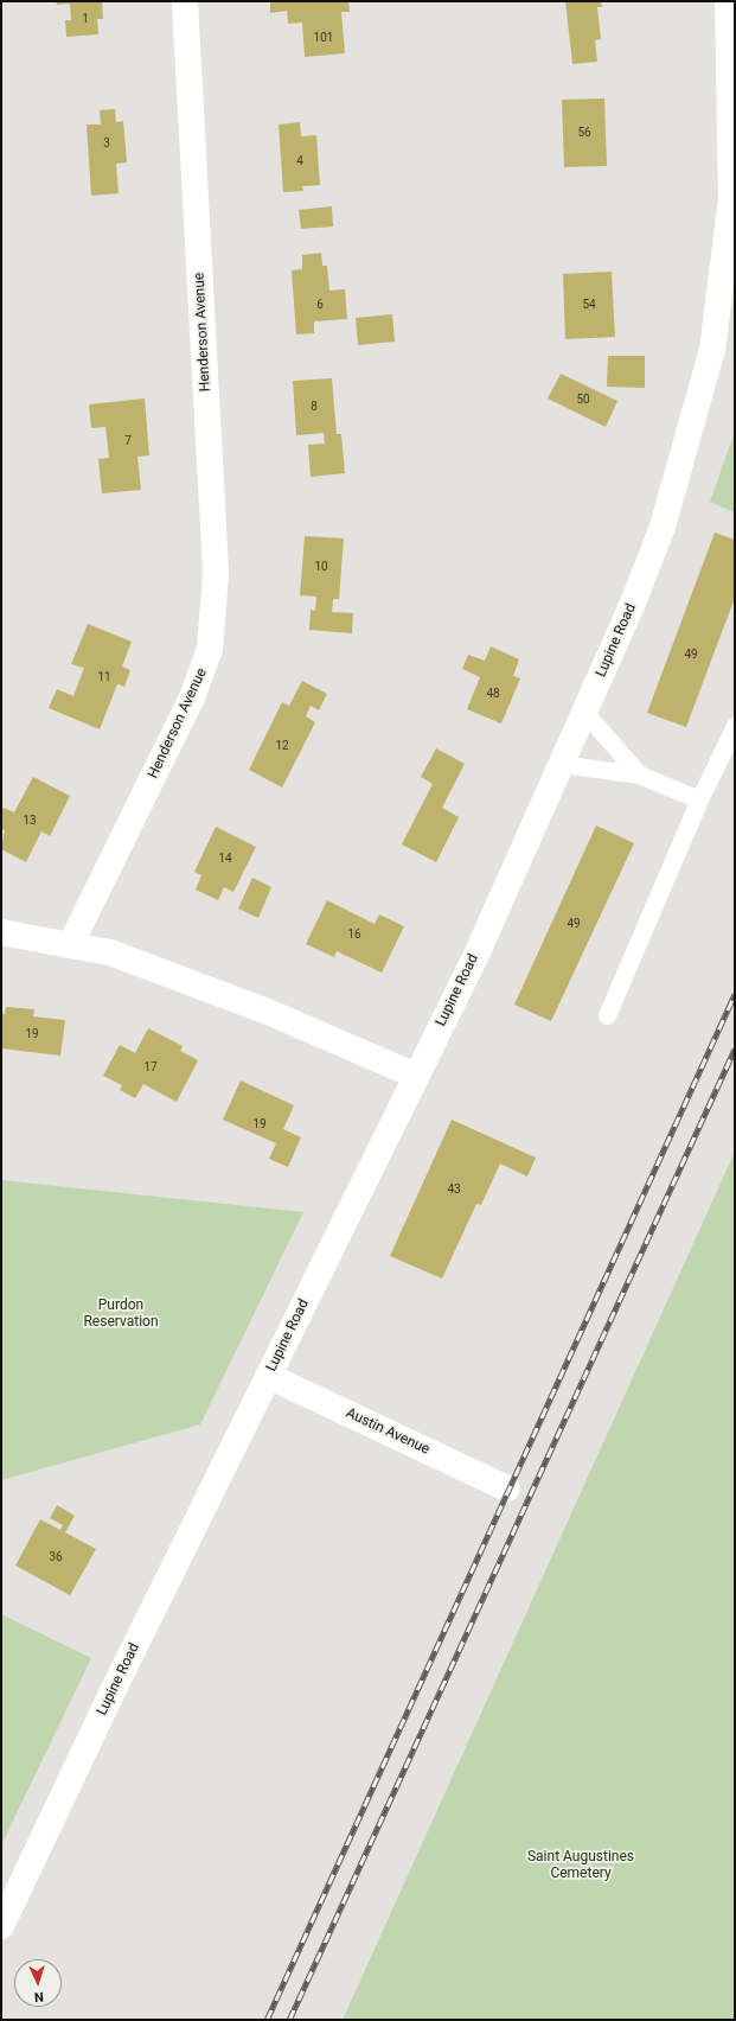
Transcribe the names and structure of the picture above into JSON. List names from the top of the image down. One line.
{"streets":{"street":["Henderson Avenue","Lupine Road","Austin Avenue"]},"crossings":[["Lupine Road","Austin Avenue"]],"parks":["Purdon Reservation","Saint Augustines Cemetery"],"house_numbers":["1","101","56","3","4","6","54","50","8","7","10","49","11","48","12","13","14","49","16","19","17","19","43","36"],"north":"bottom"}
